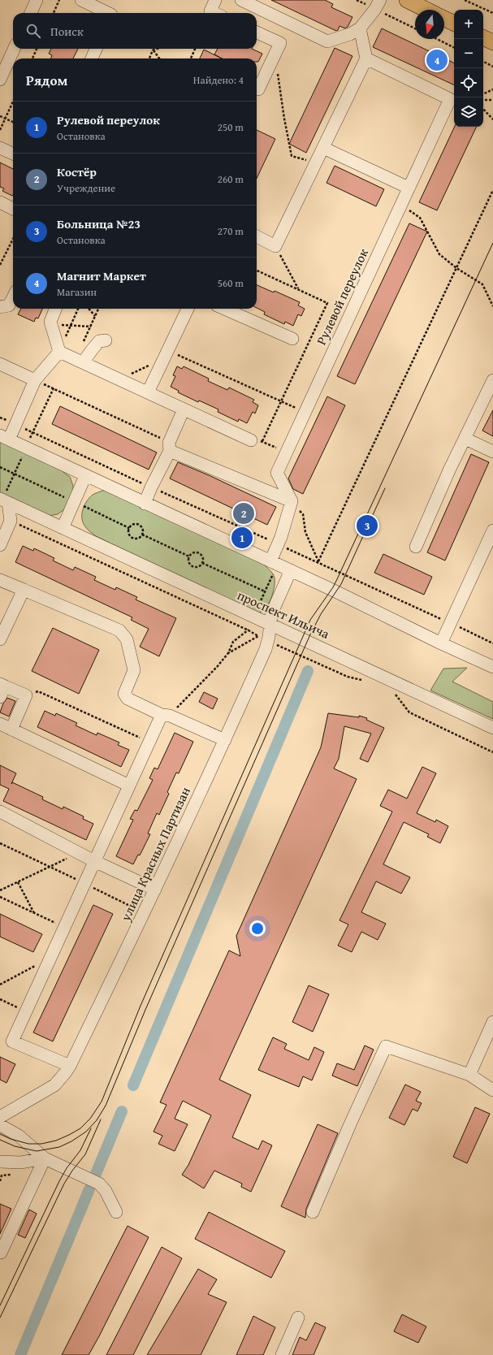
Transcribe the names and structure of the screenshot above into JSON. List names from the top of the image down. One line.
{"streets":{"street":["Рулевой переулок","проспект Ильича","улица Красных Партизан"]},"crossings":[["проспект Ильича","улица Красных Партизан"]],"north":"bottom","page":{"map_buttons":["+","−"],"search":"Поиск","pins":["4","2","3","1"],"heading":["Рядом","Найдено: 4"],"list":[{"mark":"1","name":"Рулевой переулок","note":"Остановка","value":"250 m"},{"mark":"2","name":"Костёр","note":"Учреждение","value":"260 m"},{"mark":"3","name":"Больница №23","note":"Остановка","value":"270 m"},{"mark":"4","name":"Магнит Маркет","note":"Магазин","value":"560 m"}]}}
